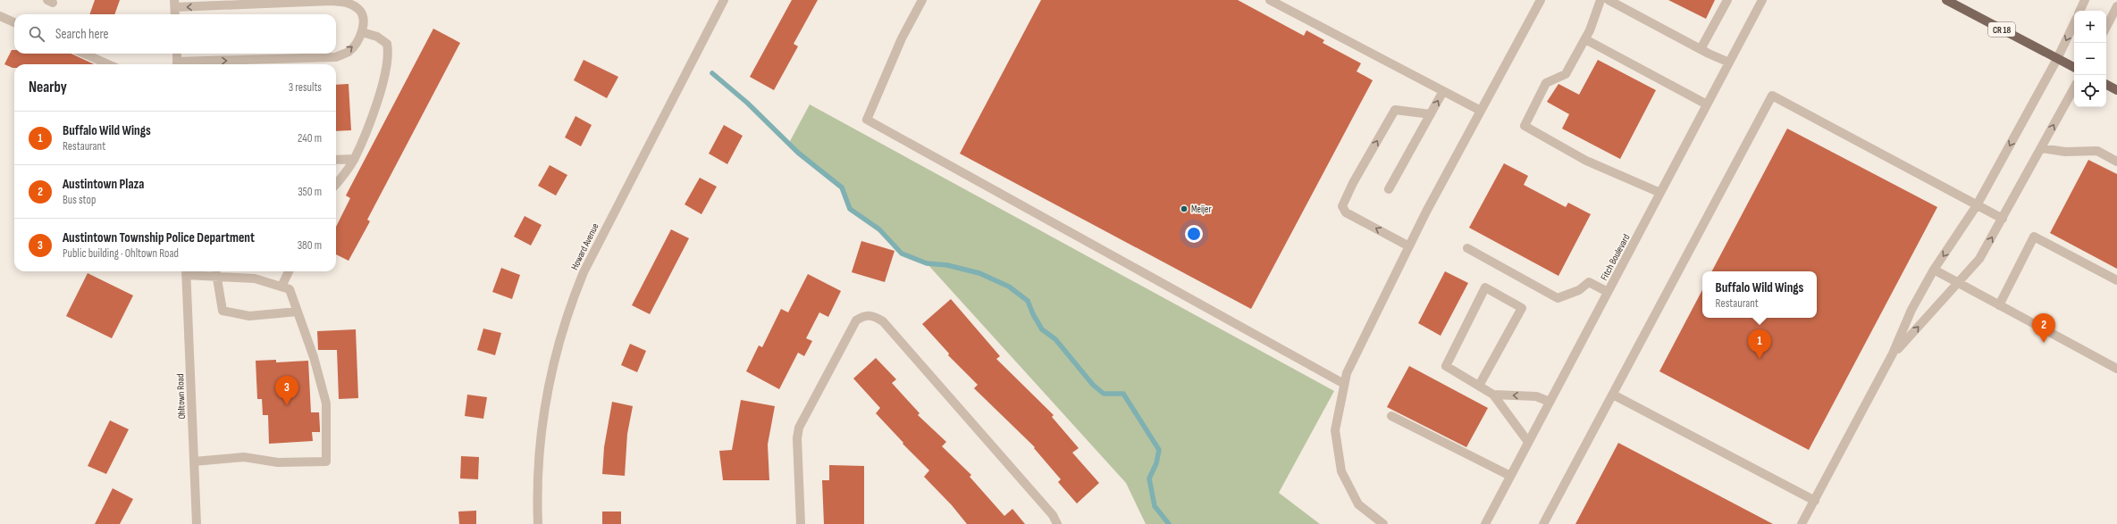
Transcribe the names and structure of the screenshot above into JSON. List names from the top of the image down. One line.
{"streets":{"main road":["CR 18"],"street":["Howard Avenue","Fitch Boulevard","Ohltown Road"]},"places":["Meijer"],"page":{"map_buttons":["+","−"],"search":"Search here","heading":["Nearby","3 results"],"list":[{"mark":"1","name":"Buffalo Wild Wings","note":"Restaurant","value":"240 m"},{"mark":"2","name":"Austintown Plaza","note":"Bus stop","value":"350 m"},{"mark":"3","name":"Austintown Township Police Department","note":"Public building · Ohltown Road","value":"380 m"}],"popup":["Buffalo Wild Wings","Restaurant"],"pins":["2","1","3"]}}
